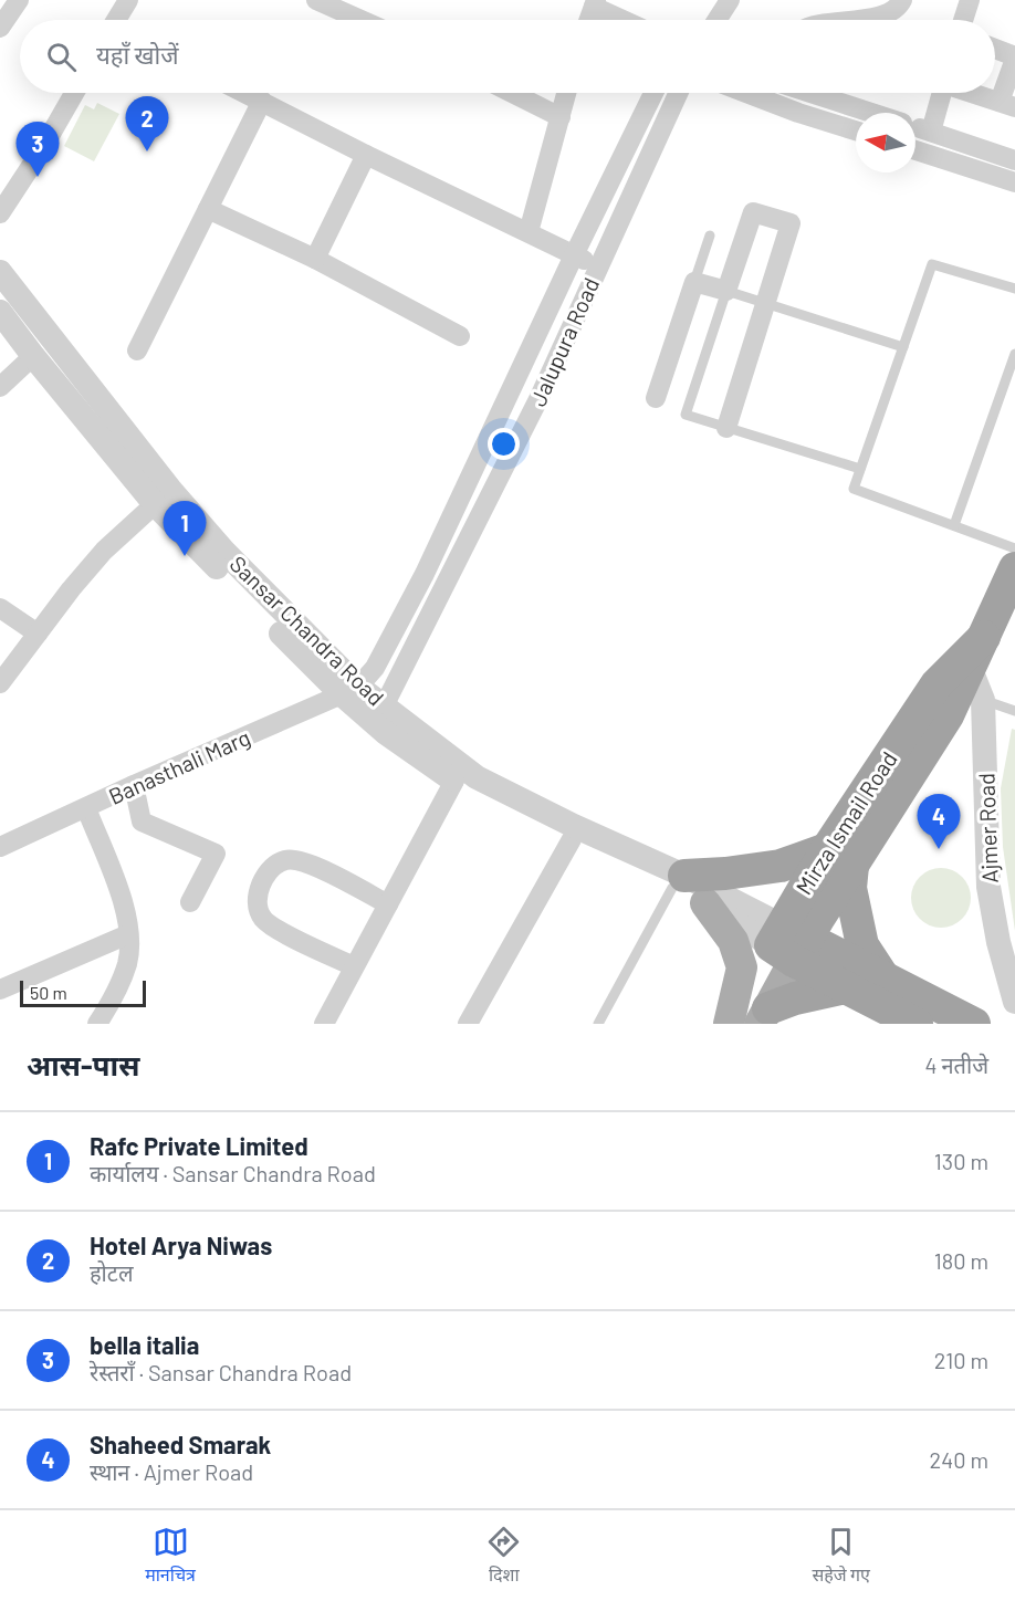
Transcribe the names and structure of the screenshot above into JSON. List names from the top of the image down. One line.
{"streets":{"highway":["Mirza Ismail Road"],"street":["Jalupura Road","Sansar Chandra Road","Banasthali Marg","Ajmer Road"]},"crossings":[["Jalupura Road","Sansar Chandra Road"],["Jalupura Road","Banasthali Marg"],["Sansar Chandra Road","Banasthali Marg"],["Sansar Chandra Road","Mirza Ismail Road"],["Mirza Ismail Road","Ajmer Road"]],"scale_bar":"50 m","north":"left","page":{"search":"यहाँ खोजें","pins":["2","3","1","4"],"scale":"50 m","heading":["आस-पास","4 नतीजे"],"list":[{"mark":"1","name":"Rafc Private Limited","note":"कार्यालय · Sansar Chandra Road","value":"130 m"},{"mark":"2","name":"Hotel Arya Niwas","note":"होटल","value":"180 m"},{"mark":"3","name":"bella italia","note":"रेस्तराँ · Sansar Chandra Road","value":"210 m"},{"mark":"4","name":"Shaheed Smarak","note":"स्थान · Ajmer Road","value":"240 m"}],"nav":["मानचित्र","दिशा","सहेजे गए"]}}
